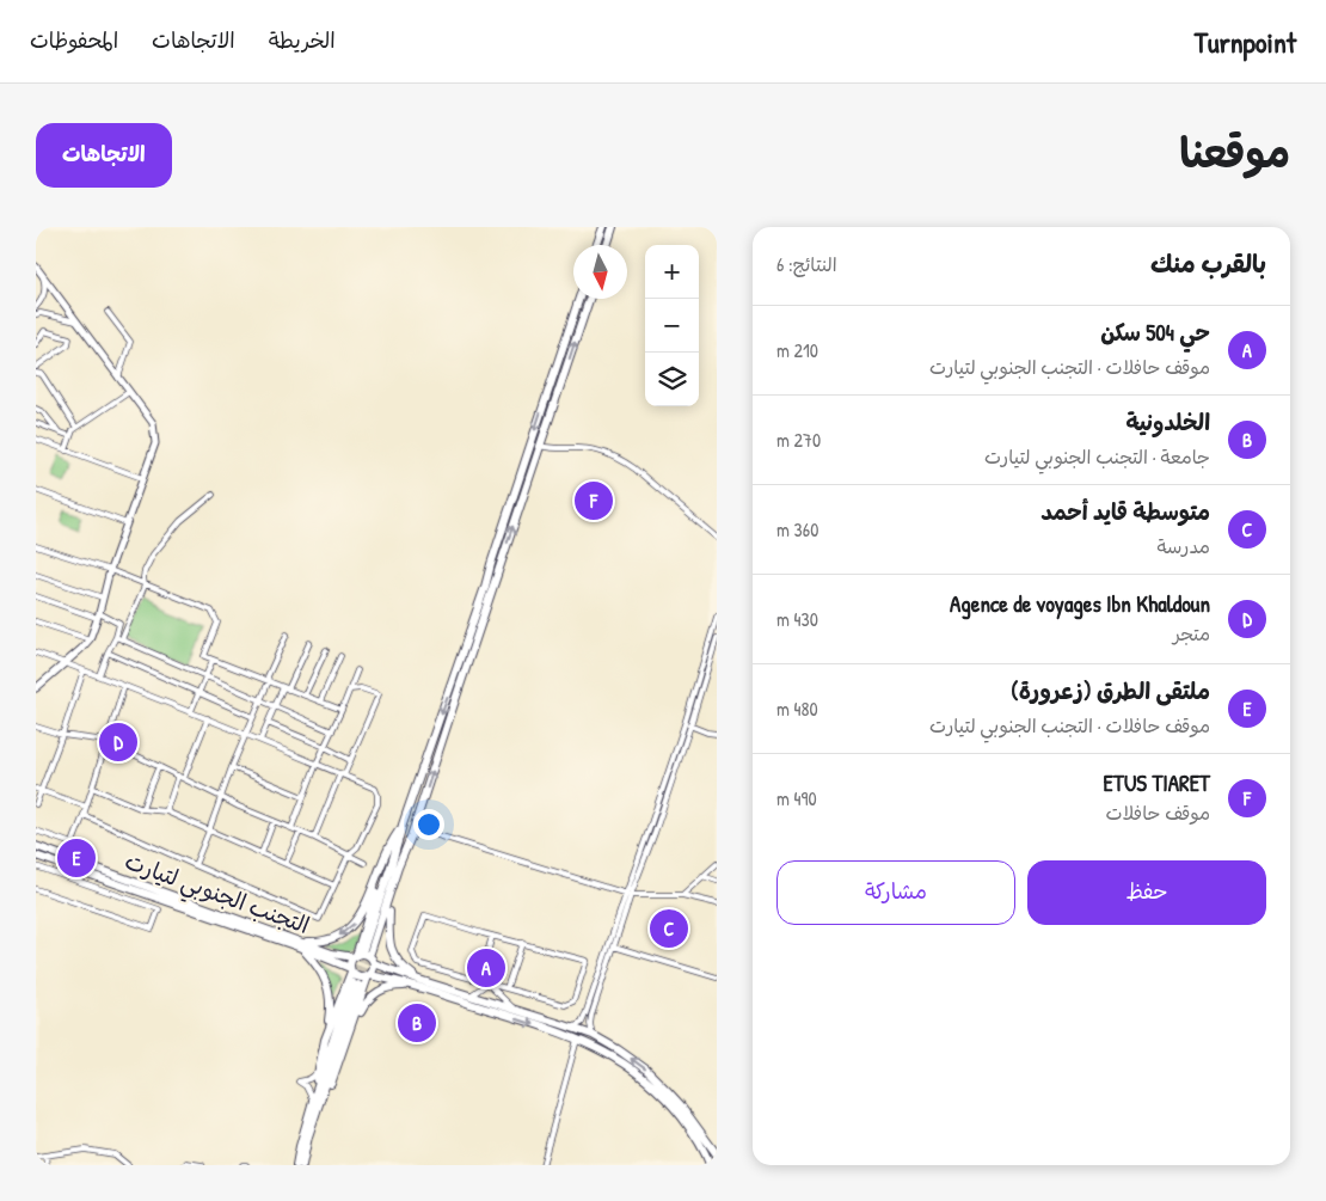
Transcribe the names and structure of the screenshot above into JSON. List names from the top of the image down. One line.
{"streets":{"highway":["التجنب الجنوبي لتيارت"]},"north":"bottom","page":{"header":"Turnpoint","nav":["الخريطة","الاتجاهات","المحفوظات"],"title":"موقعنا","buttons":["الاتجاهات",["حفظ","مشاركة"]],"heading":["بالقرب منك","النتائج: 6"],"map_buttons":["+","−"],"list":[{"mark":"A","name":"حي 504 سكن","note":"موقف حافلات · التجنب الجنوبي لتيارت","value":"210 m"},{"mark":"B","name":"الخلدونية","note":"جامعة · التجنب الجنوبي لتيارت","value":"270 m"},{"mark":"C","name":"متوسطة قايد أحمد","note":"مدرسة","value":"360 m"},{"mark":"D","name":"Agence de voyages Ibn Khaldoun","note":"متجر","value":"430 m"},{"mark":"E","name":"ملتقى الطرق (زعرورة)","note":"موقف حافلات · التجنب الجنوبي لتيارت","value":"480 m"},{"mark":"F","name":"ETUS TIARET","note":"موقف حافلات","value":"490 m"}],"pins":["F","D","E","C","A","B"]}}
